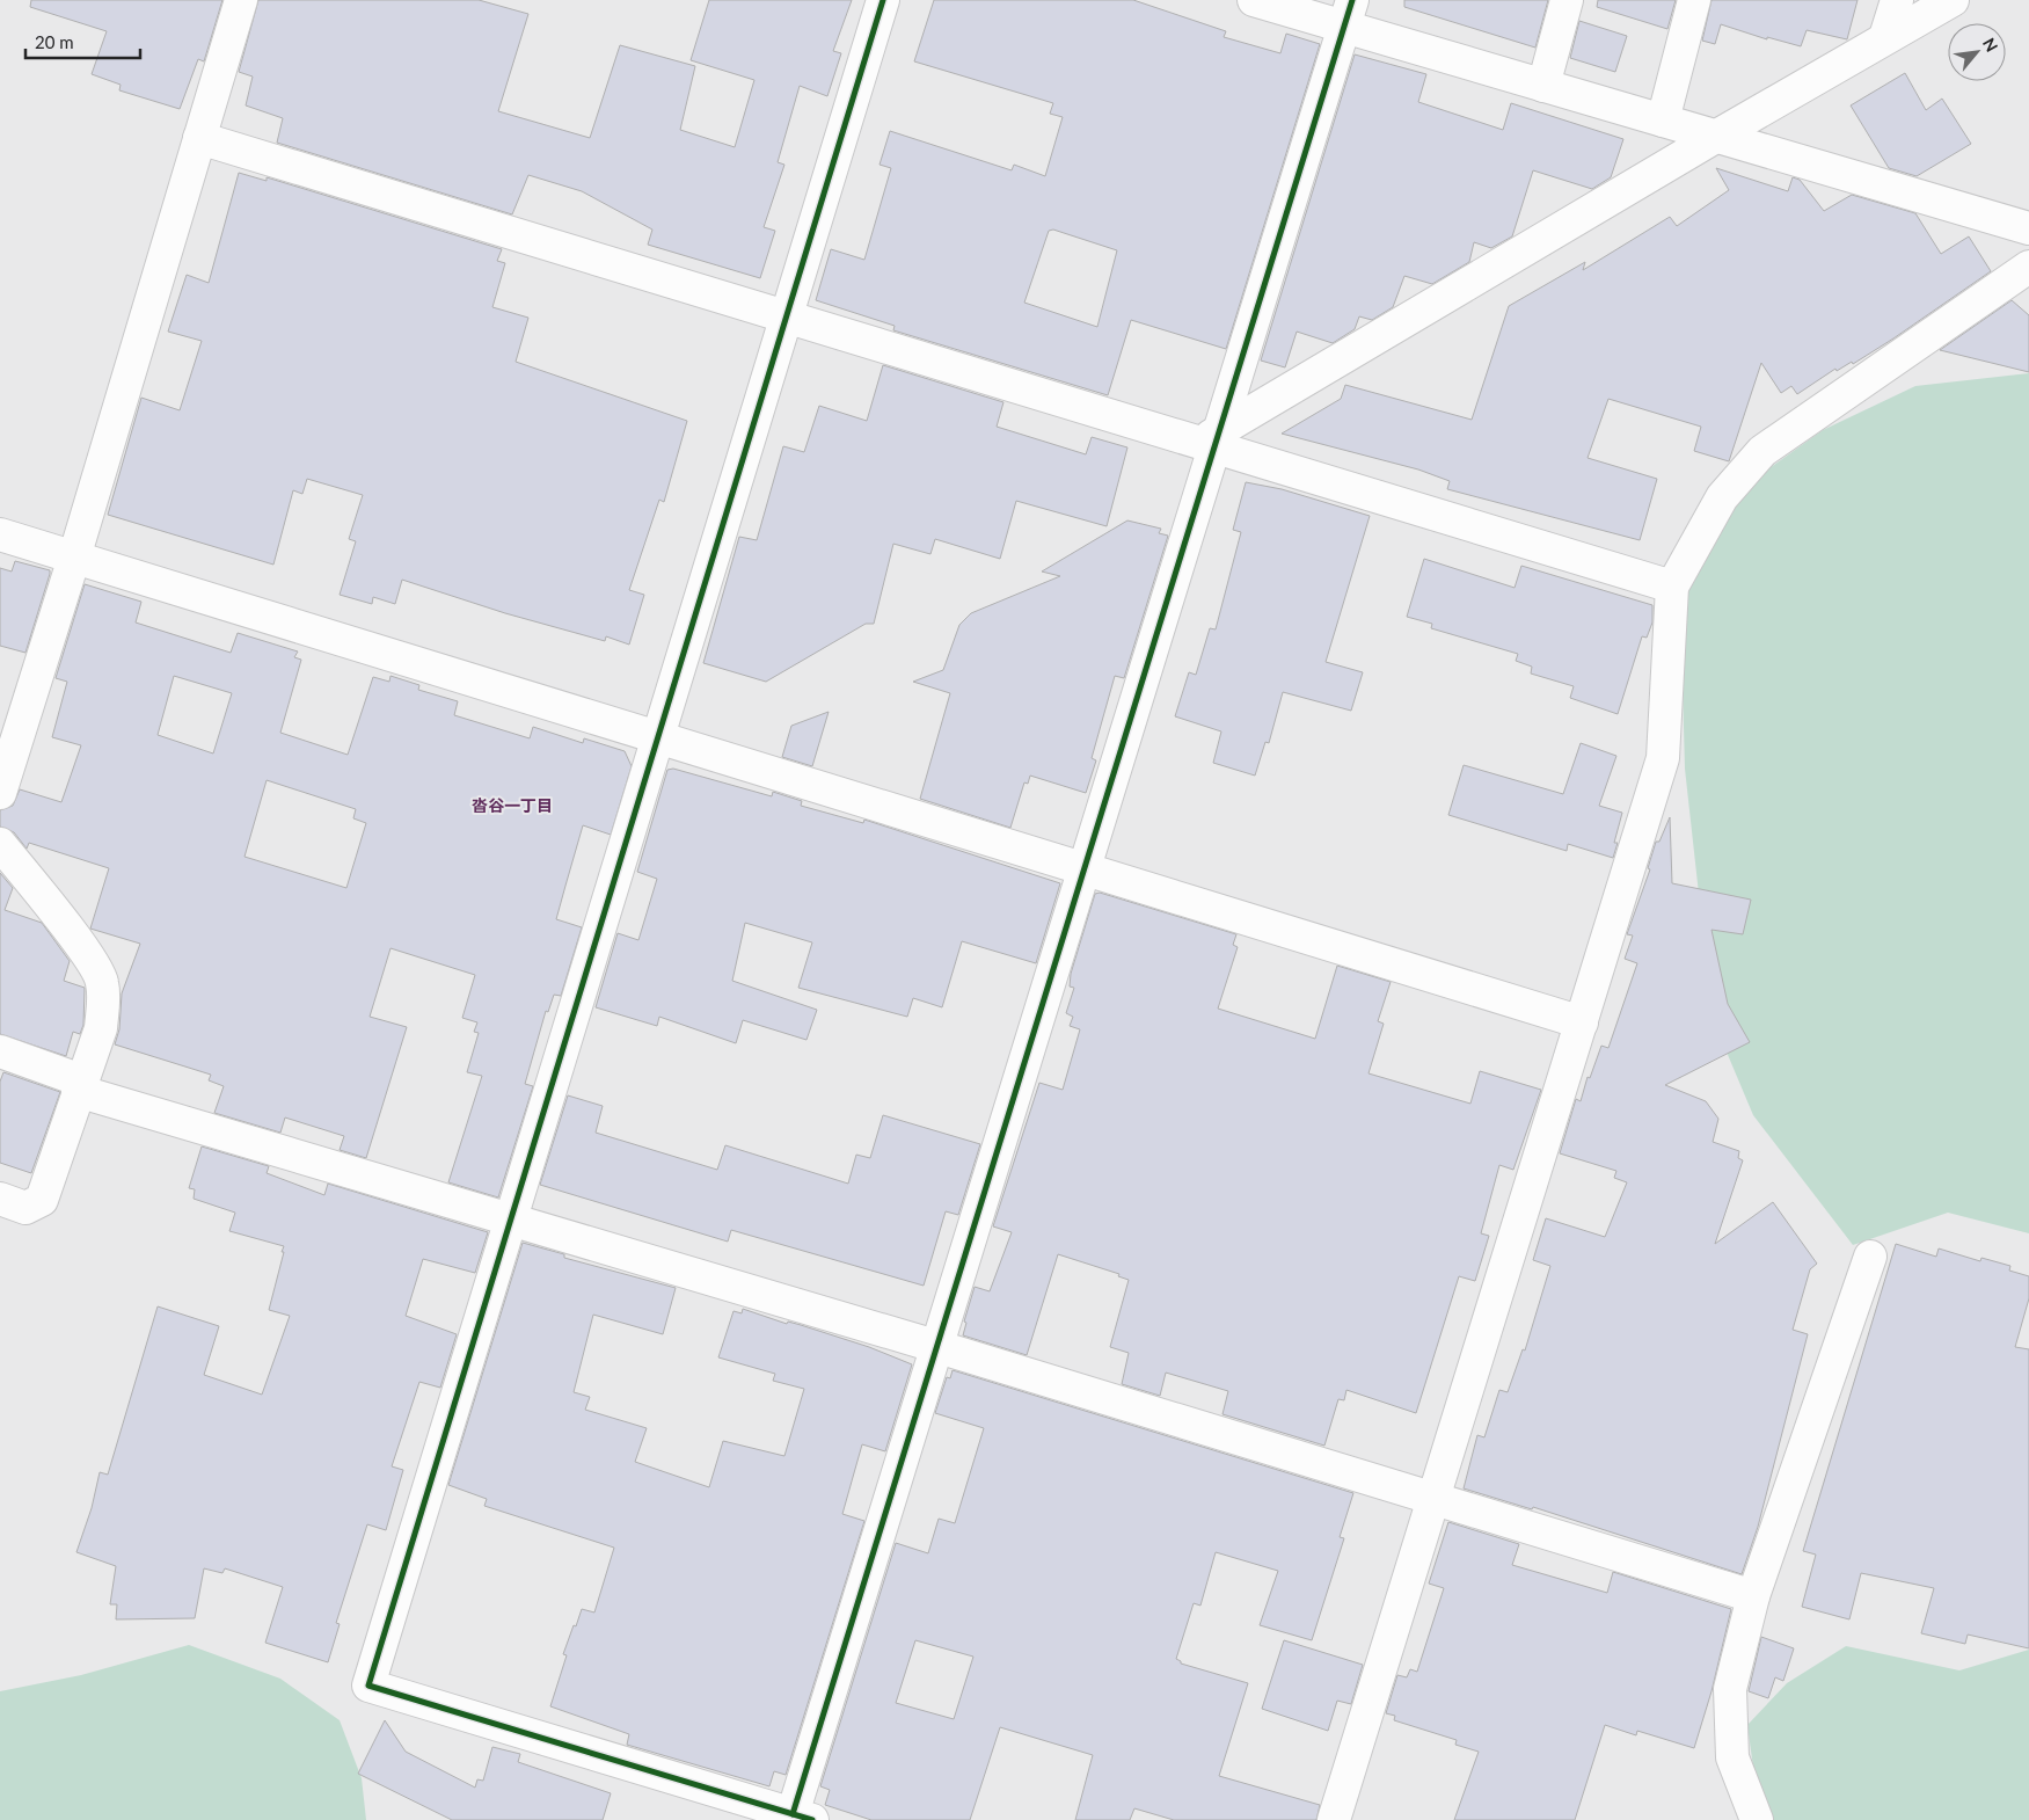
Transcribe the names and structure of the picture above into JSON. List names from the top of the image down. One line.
{"districts":["沓谷一丁目"],"scale_bar":"20 m","north":"top right"}
